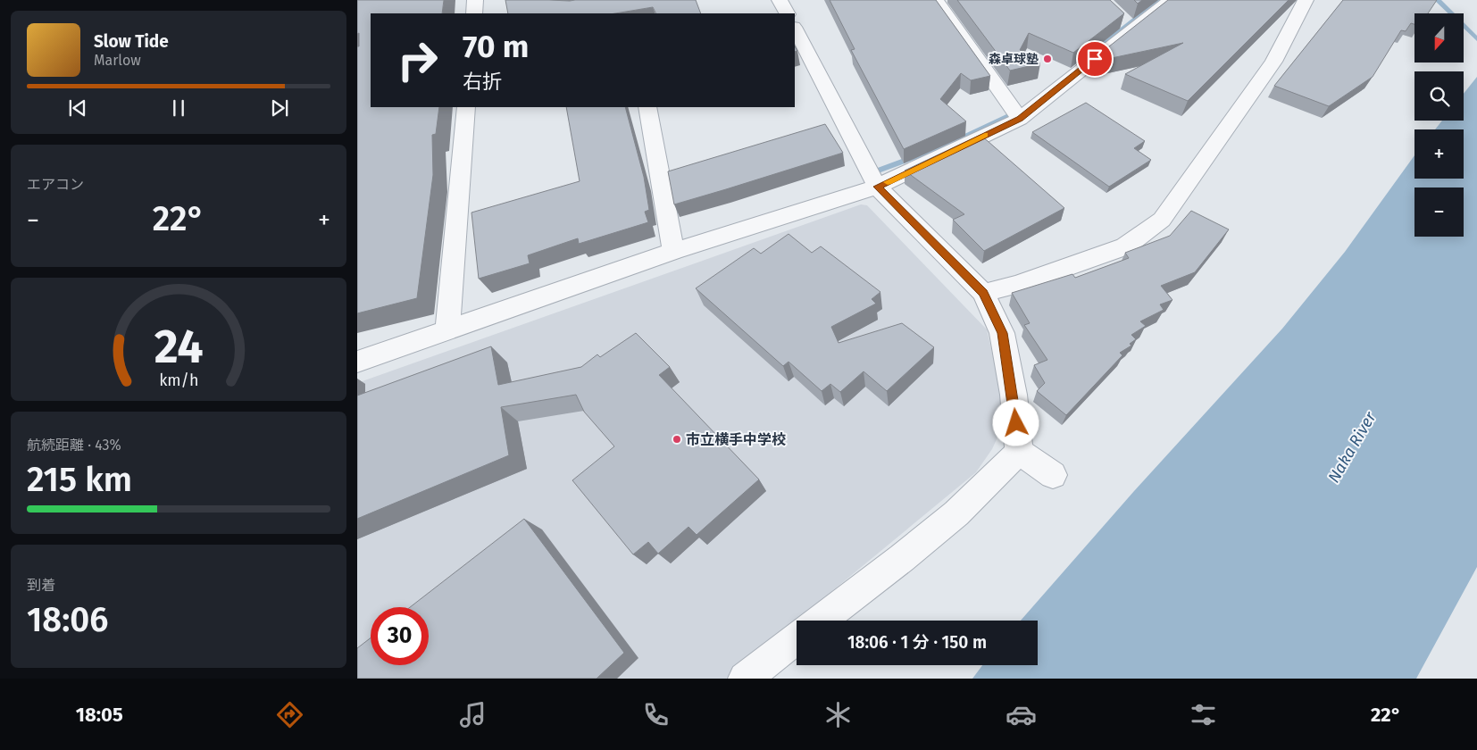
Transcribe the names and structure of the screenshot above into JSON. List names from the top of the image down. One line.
{"water":["Naka River"],"places":["森卓球塾","市立横手中学校"],"north":"bottom","page":{"map_buttons":["+","−"],"turn":["70 m","右折"],"song":["Slow Tide","Marlow"],"tile":["エアコン",["航続距離 · 43%","215 km"],["到着","18:06"]],"heat":["−","22°","+"],"limit":"30","trip":"18:06 · 1 分 · 150 m","tabs":["18:05","22°"],"gauge":["24","km/h"]}}
